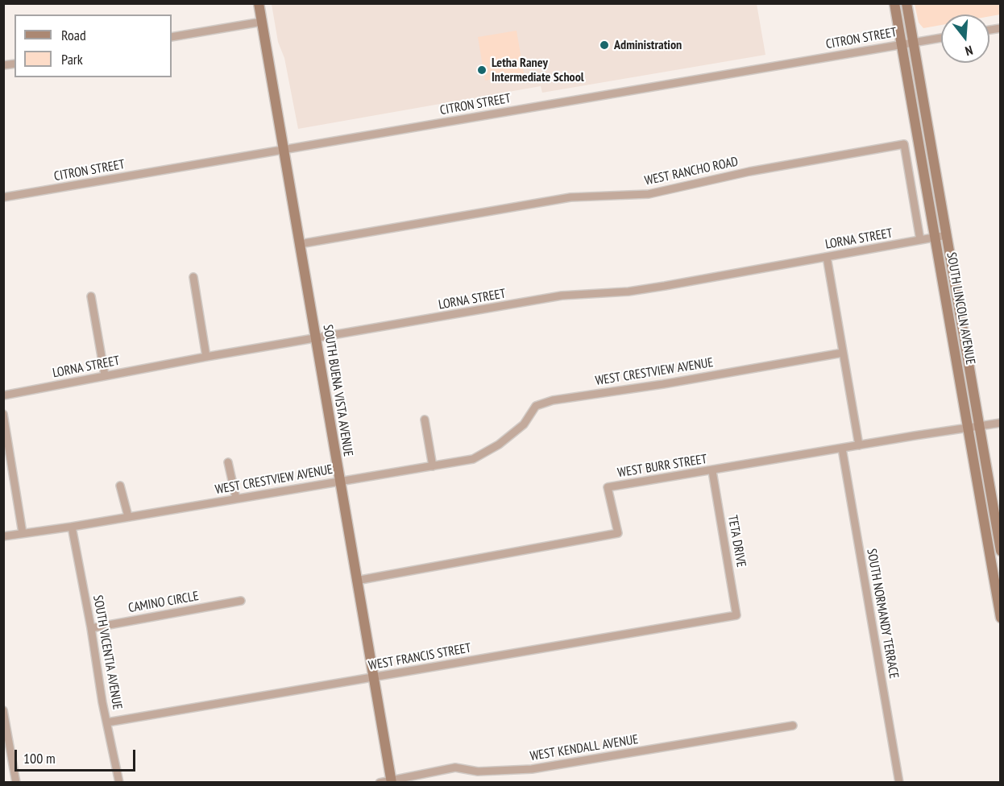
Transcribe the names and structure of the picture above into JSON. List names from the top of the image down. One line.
{"streets":{"main road":["SOUTH LINCOLN AVENUE","SOUTH BUENA VISTA AVENUE"],"street":["CITRON STREET","WEST RANCHO ROAD","LORNA STREET","WEST CRESTVIEW AVENUE","WEST BURR STREET","TETA DRIVE","CAMINO CIRCLE","SOUTH NORMANDY TERRACE","SOUTH VICENTIA AVENUE","WEST FRANCIS STREET","WEST KENDALL AVENUE"]},"crossings":[["CITRON STREET","SOUTH LINCOLN AVENUE"],["CITRON STREET","SOUTH BUENA VISTA AVENUE"],["WEST RANCHO ROAD","LORNA STREET"],["WEST RANCHO ROAD","SOUTH BUENA VISTA AVENUE"],["LORNA STREET","SOUTH LINCOLN AVENUE"],["LORNA STREET","SOUTH BUENA VISTA AVENUE"],["SOUTH LINCOLN AVENUE","WEST BURR STREET"],["WEST CRESTVIEW AVENUE","SOUTH BUENA VISTA AVENUE"],["WEST CRESTVIEW AVENUE","SOUTH VICENTIA AVENUE"],["SOUTH BUENA VISTA AVENUE","WEST BURR STREET"],["SOUTH BUENA VISTA AVENUE","WEST FRANCIS STREET"],["SOUTH BUENA VISTA AVENUE","WEST KENDALL AVENUE"],["WEST BURR STREET","TETA DRIVE"],["WEST BURR STREET","SOUTH NORMANDY TERRACE"],["TETA DRIVE","WEST FRANCIS STREET"],["CAMINO CIRCLE","SOUTH VICENTIA AVENUE"],["SOUTH VICENTIA AVENUE","WEST FRANCIS STREET"]],"places":["Administration","Letha Raney Intermediate School"],"legend":["Road","Park"],"scale_bar":"100 m","north":"bottom"}
